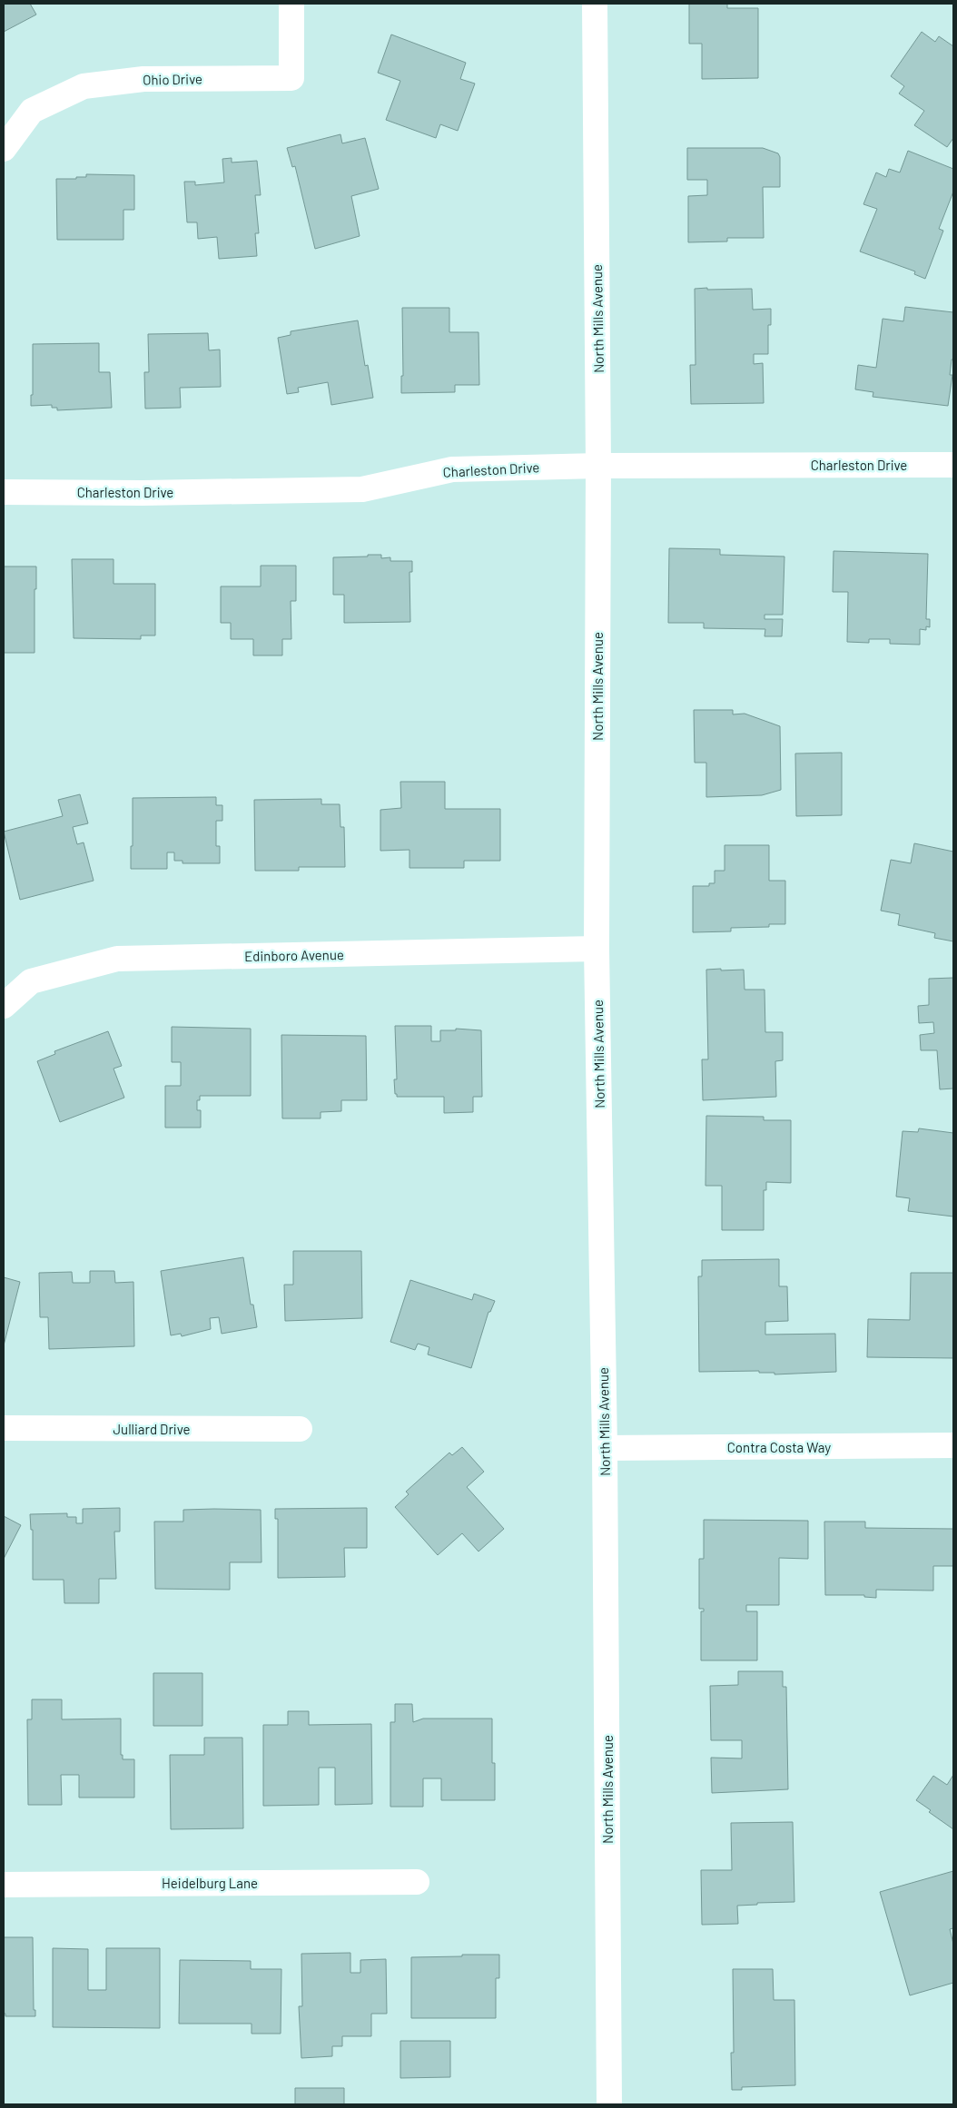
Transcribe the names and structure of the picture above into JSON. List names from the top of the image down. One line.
{"streets":{"street":["Ohio Drive","North Mills Avenue","Charleston Drive","Edinboro Avenue","Julliard Drive","Contra Costa Way","Heidelburg Lane"]},"crossings":[["North Mills Avenue","Charleston Drive"],["North Mills Avenue","Edinboro Avenue"],["North Mills Avenue","Contra Costa Way"]]}
